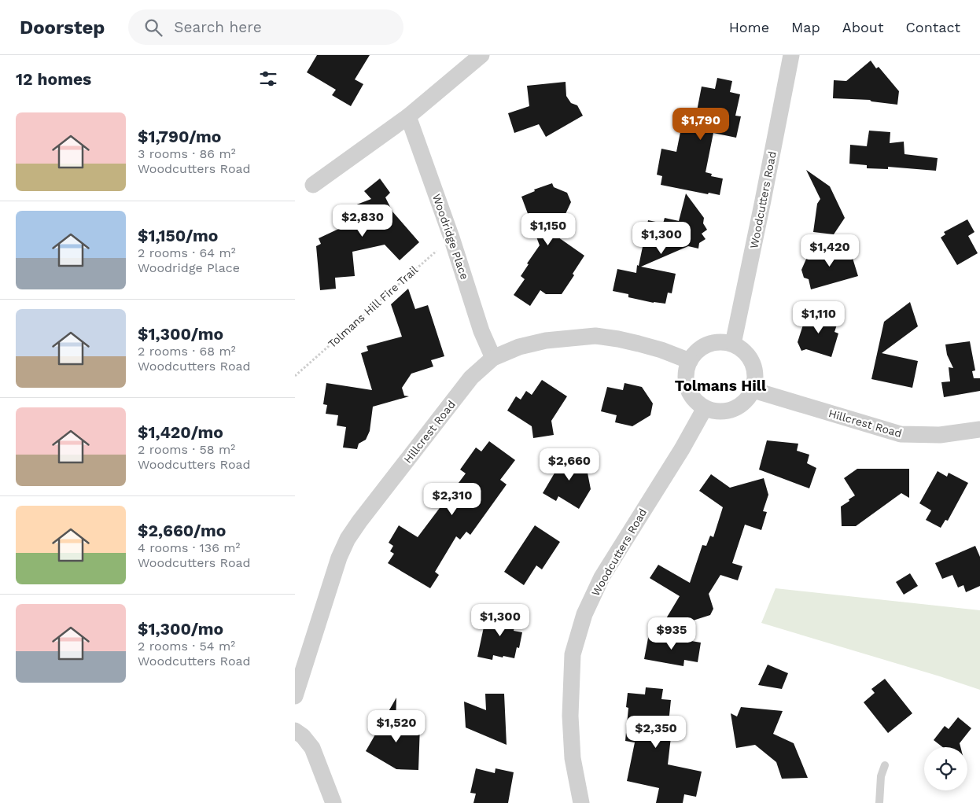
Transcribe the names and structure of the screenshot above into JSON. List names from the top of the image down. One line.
{"streets":{"street":["Woodcutters Road","Woodridge Place","Hillcrest Road"],"path":["Tolmans Hill Fire Trail"]},"crossings":[["Woodcutters Road","Hillcrest Road"],["Woodridge Place","Tolmans Hill Fire Trail"],["Woodridge Place","Hillcrest Road"]],"districts":["Tolmans Hill"],"page":{"header":"Doorstep","search":"Search here","nav":["Home","Map","About","Contact"],"heading":"12 homes","list":[{"name":"$1,790/mo","note":"3 rooms · 86 m² · Woodcutters Road"},{"name":"$1,150/mo","note":"2 rooms · 64 m² · Woodridge Place"},{"name":"$1,300/mo","note":"2 rooms · 68 m² · Woodcutters Road"},{"name":"$1,420/mo","note":"2 rooms · 58 m² · Woodcutters Road"},{"name":"$2,660/mo","note":"4 rooms · 136 m² · Woodcutters Road"},{"name":"$1,300/mo","note":"2 rooms · 54 m² · Woodcutters Road"}],"price":["$1,790","$2,830","$1,150","$1,300","$1,420","$1,110","$2,660","$2,310","$1,300","$935","$1,520","$2,350"]}}
